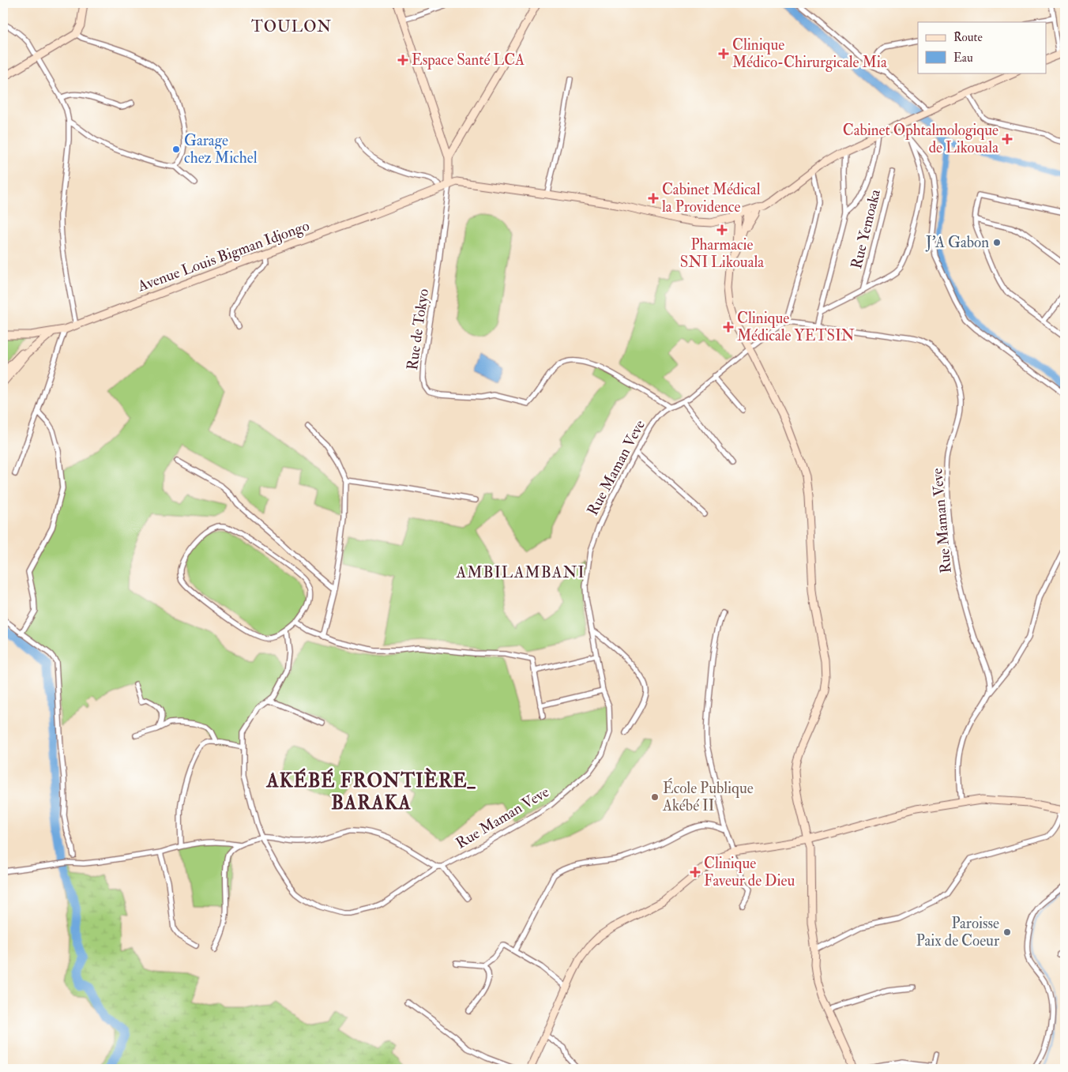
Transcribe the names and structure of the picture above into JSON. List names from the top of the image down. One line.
{"streets":{"main road":["Avenue Louis Bigman Idjongo"],"street":["Rue Yemoaka","Rue de Tokyo","Rue Maman Veve"]},"crossings":[["Avenue Louis Bigman Idjongo","Rue de Tokyo"],["Rue de Tokyo","Rue Maman Veve"]],"districts":["TOULON","AMBILAMBANI","AKÉBÉ FRONTIÈRE_ BARAKA"],"places":{"health":["Clinique Médico-Chirurgicale Mia","Espace Santé LCA","Cabinet Ophtalmologique de Likouala","Cabinet Médical la Providence","Pharmacie SNI Likouala","Clinique Médicale YETSIN","Clinique Faveur de Dieu"],"other":["Garage chez Michel","J'A Gabon","École Publique Akébé II","Paroisse Paix de Coeur"]},"legend":["Route","Eau"]}
